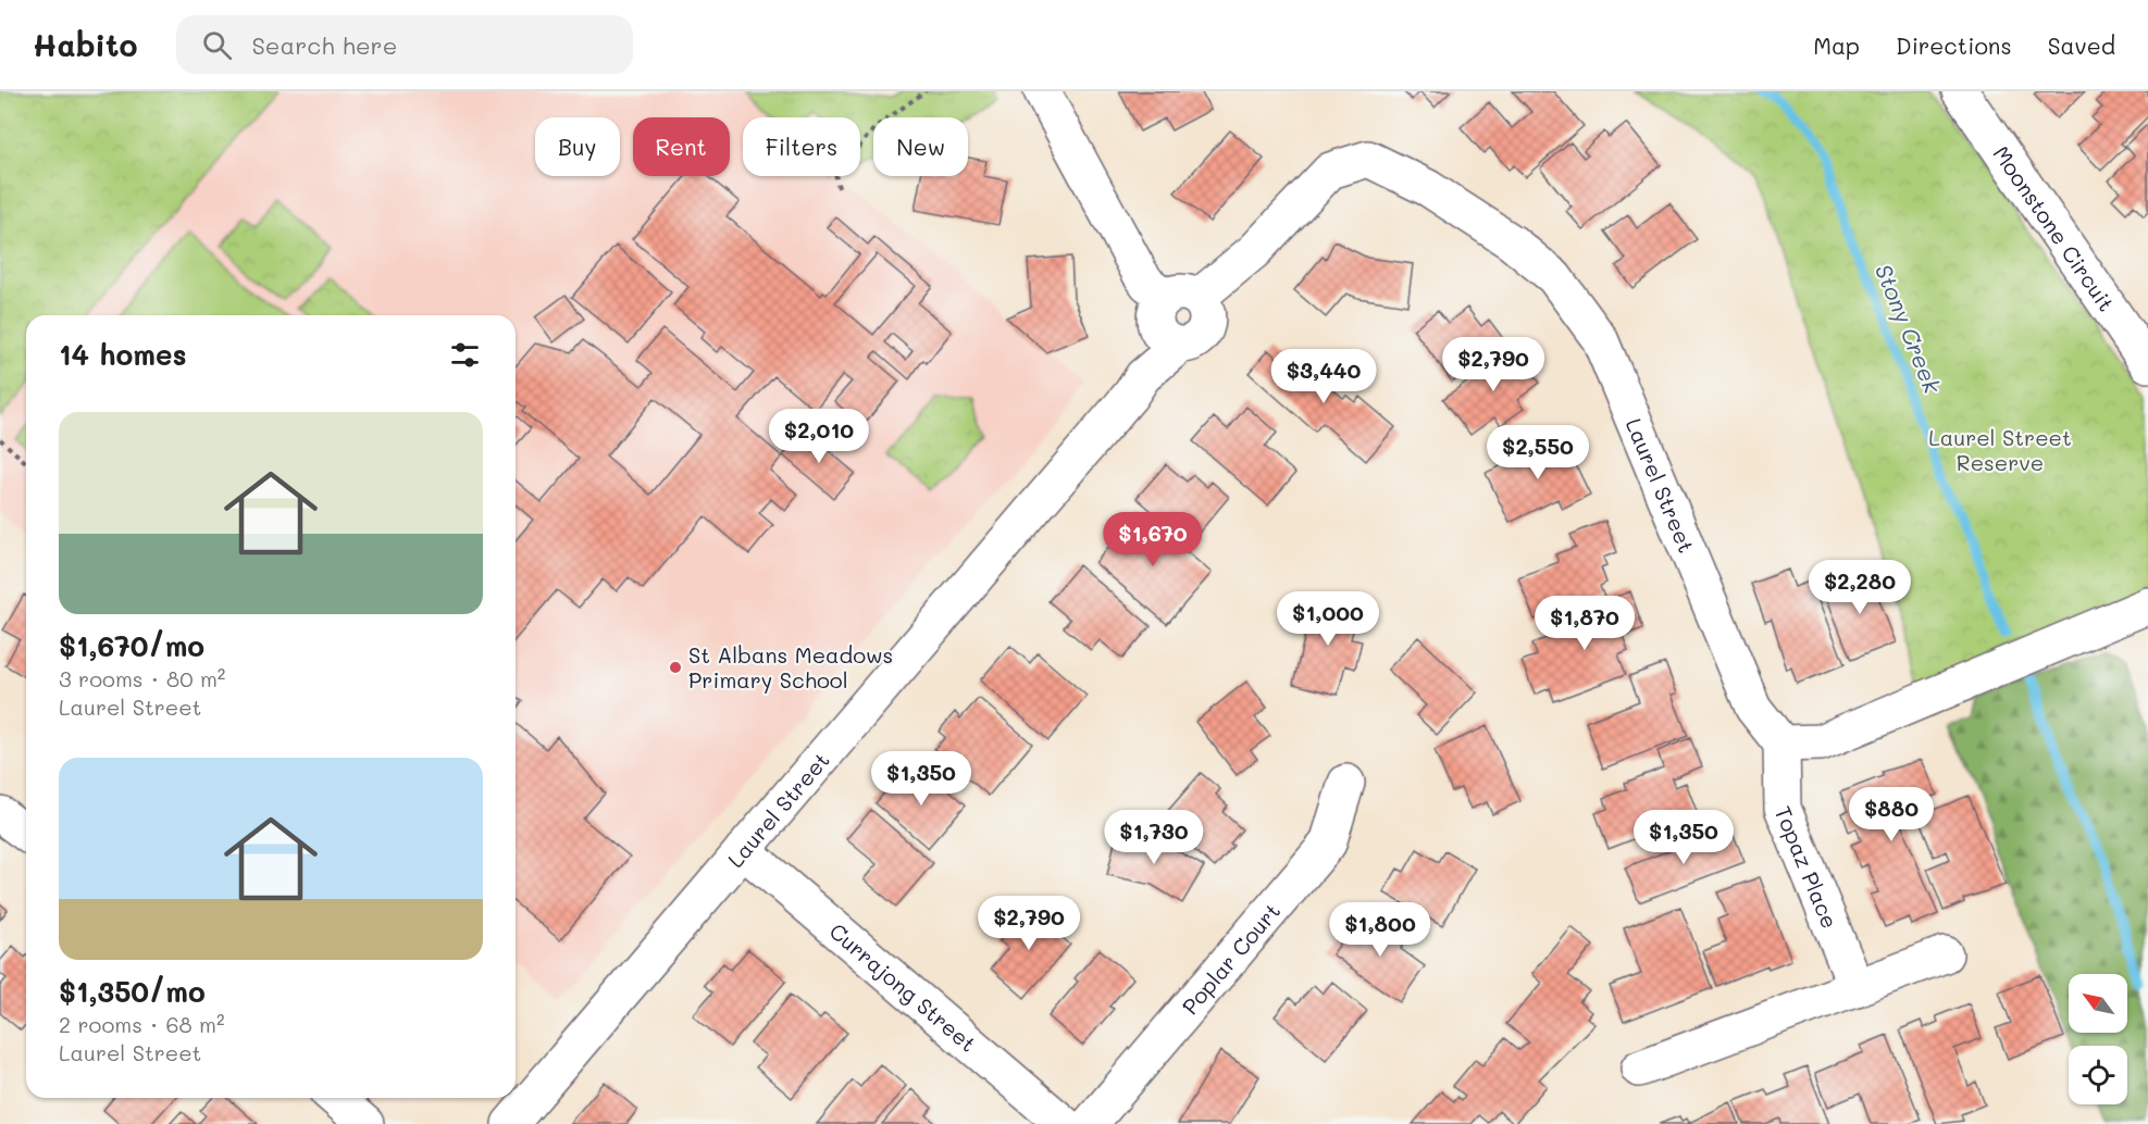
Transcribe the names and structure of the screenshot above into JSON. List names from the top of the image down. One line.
{"streets":{"street":["Moonstone Circuit","Laurel Street","Topaz Place","Poplar Court","Currajong Street"]},"crossings":[["Laurel Street","Topaz Place"],["Laurel Street","Currajong Street"]],"water":["Stony Creek"],"parks":["Laurel Street Reserve"],"places":["St Albans Meadows Primary School"],"north":"top left","page":{"header":"Habito","search":"Search here","nav":["Map","Directions","Saved"],"chip":["Buy","Rent","Filters","New"],"heading":"14 homes","price":["$2,790","$3,440","$2,010","$2,550","$1,670","$2,280","$1,000","$1,870","$1,350","$880","$1,730","$1,350","$2,790","$1,800"],"list":[{"name":"$1,670/mo","note":"3 rooms · 80 m² · Laurel Street"},{"name":"$1,350/mo","note":"2 rooms · 68 m² · Laurel Street"}]}}
